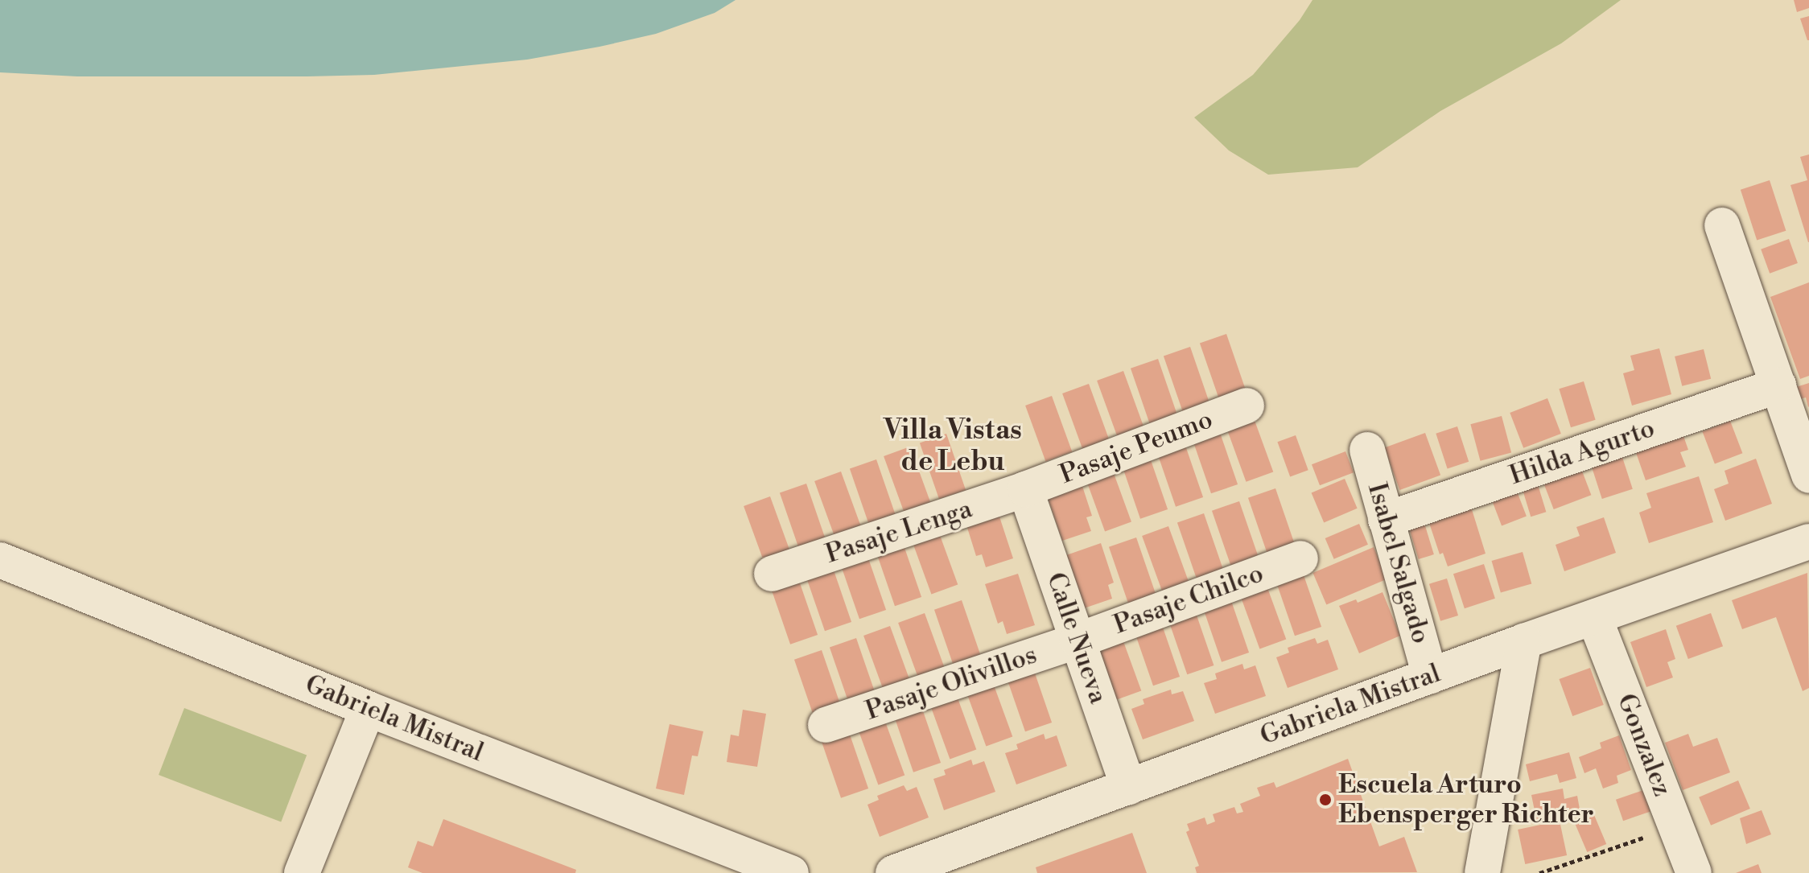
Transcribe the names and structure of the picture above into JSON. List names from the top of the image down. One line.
{"streets":{"street":["Pasaje Peumo","Hilda Agurto","Pasaje Lenga","Isabel Salgado","Pasaje Chilco","Calle Nueva","Pasaje Olivillos","Gabriela Mistral","Gonzalez"]},"crossings":[["Pasaje Peumo","Pasaje Lenga"],["Pasaje Peumo","Calle Nueva"],["Hilda Agurto","Isabel Salgado"],["Pasaje Lenga","Calle Nueva"],["Isabel Salgado","Gabriela Mistral"],["Pasaje Chilco","Calle Nueva"],["Pasaje Chilco","Pasaje Olivillos"],["Calle Nueva","Pasaje Olivillos"],["Calle Nueva","Gabriela Mistral"],["Gabriela Mistral","Gonzalez"]],"districts":["Villa Vistas de Lebu"],"places":["Escuela Arturo Ebensperger Richter"]}
